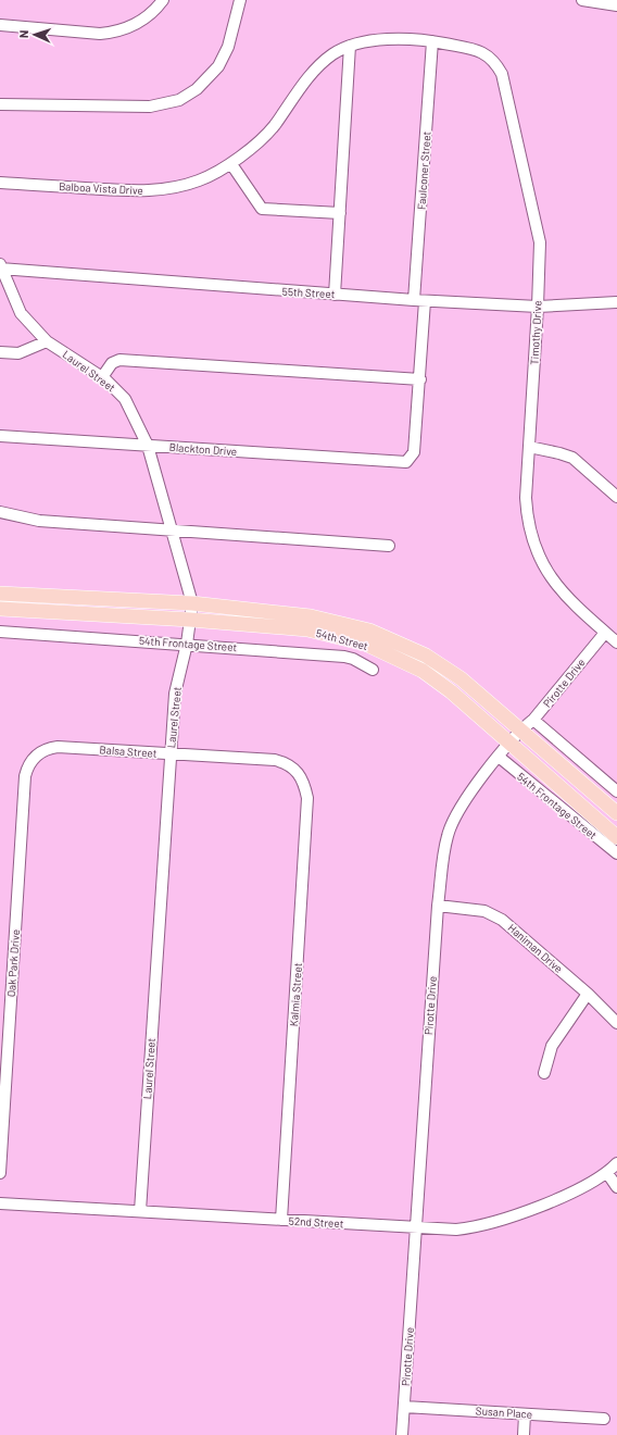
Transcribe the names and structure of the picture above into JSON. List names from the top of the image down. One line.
{"streets":{"main road":["54th Street"],"street":["Faulconer Street","Balboa Vista Drive","55th Street","Timothy Drive","Laurel Street","Blackton Drive","54th Frontage Street","Pirotte Drive","Balsa Street","Haniman Drive","Oak Park Drive","Kalmia Street","52nd Street","Susan Place"]},"crossings":[["Faulconer Street","Balboa Vista Drive"],["Faulconer Street","55th Street"],["Faulconer Street","Timothy Drive"],["Faulconer Street","Blackton Drive"],["Balboa Vista Drive","Timothy Drive"],["55th Street","Timothy Drive"],["55th Street","Laurel Street"],["Timothy Drive","Pirotte Drive"],["Laurel Street","Blackton Drive"],["Laurel Street","54th Street"],["Laurel Street","54th Frontage Street"],["Laurel Street","Balsa Street"],["Laurel Street","52nd Street"],["54th Street","Pirotte Drive"],["54th Frontage Street","Pirotte Drive"],["Pirotte Drive","Haniman Drive"],["Pirotte Drive","52nd Street"],["Pirotte Drive","Susan Place"],["Balsa Street","Oak Park Drive"],["Balsa Street","Kalmia Street"],["Kalmia Street","52nd Street"]],"north":"left"}
